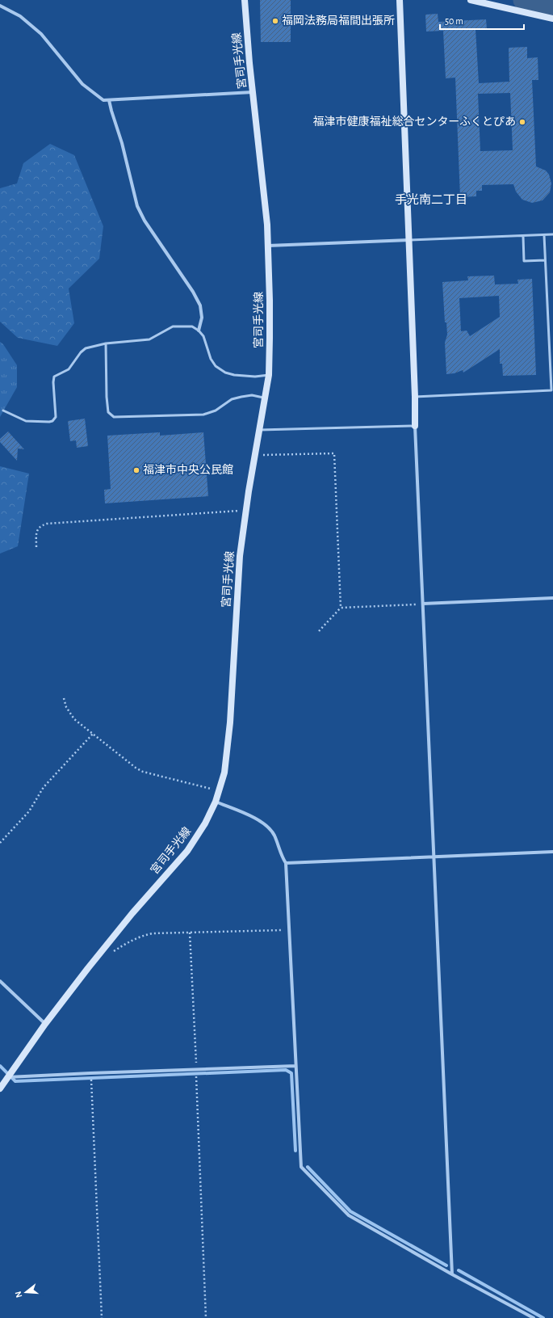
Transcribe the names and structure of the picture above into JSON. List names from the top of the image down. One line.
{"streets":{"main road":["宮司手光線"]},"districts":["手光南二丁目"],"places":["福岡法務局福間出張所","福津市健康福祉総合センターふくとぴあ","福津市中央公民館"],"scale_bar":"50 m","north":"left"}
